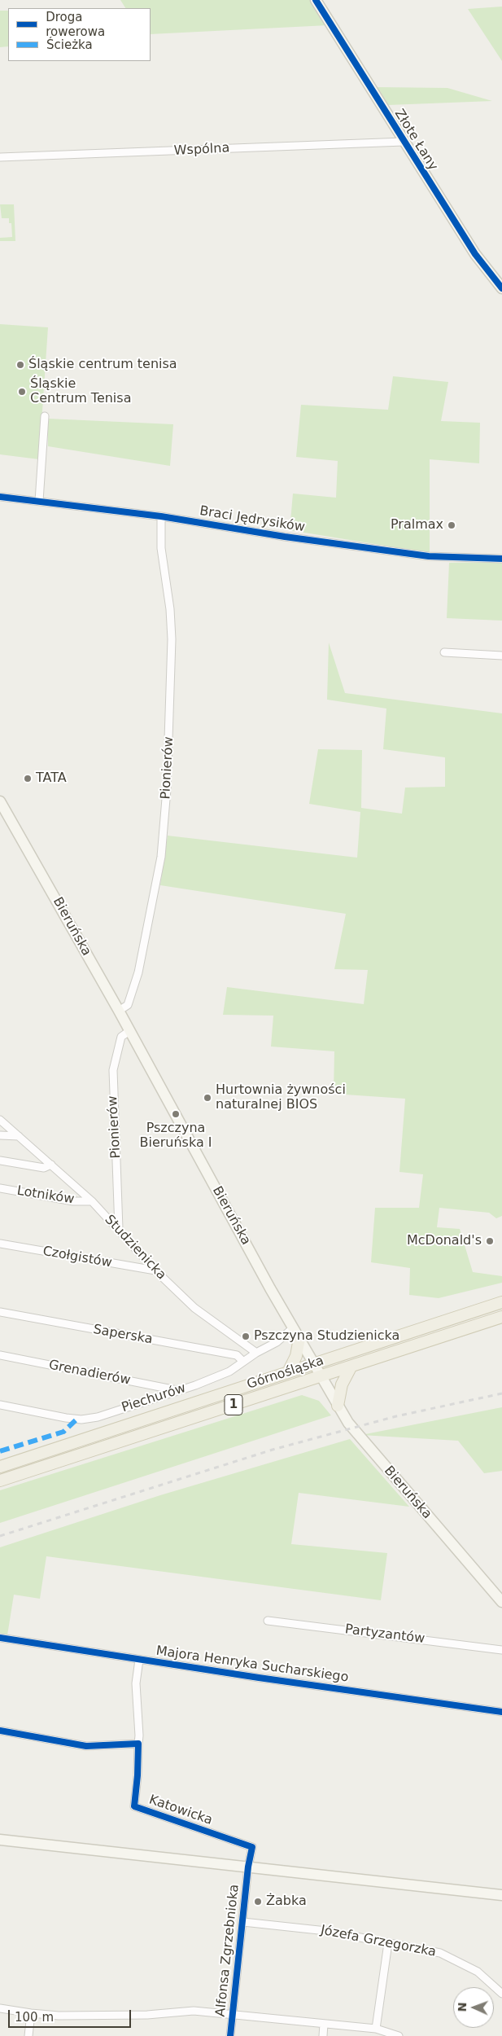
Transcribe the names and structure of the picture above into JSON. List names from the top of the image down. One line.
{"streets":{"main road":["Górnośląska","1"],"street":["Złote Łany","Wspólna","Braci Jędrysików","Pionierów","Bieruńska","Lotników","Studzienicka","Czołgistów","Saperska","Grenadierów","Piechurów","Partyzantów","Majora Henryka Sucharskiego","Katowicka","Józefa Grzegorzka","Alfonsa Zgrzebnioka"]},"crossings":[["Złote Łany","Wspólna"],["Braci Jędrysików","Pionierów"],["Pionierów","Bieruńska"],["Pionierów","Studzienicka"],["Bieruńska","Górnośląska"],["Bieruńska","Piechurów"],["Lotników","Studzienicka"],["Studzienicka","Czołgistów"],["Studzienicka","Piechurów"],["Saperska","Piechurów"],["Grenadierów","Piechurów"],["Katowicka","Alfonsa Zgrzebnioka"],["Józefa Grzegorzka","Alfonsa Zgrzebnioka"]],"places":["Śląskie centrum tenisa","Śląskie Centrum Tenisa","Pralmax","TATA","Hurtownia żywności naturalnej BIOS","Pszczyna Bieruńska I","McDonald's","Pszczyna Studzienicka","Żabka"],"legend":["Droga rowerowa","Ścieżka"],"scale_bar":"100 m","north":"left"}
